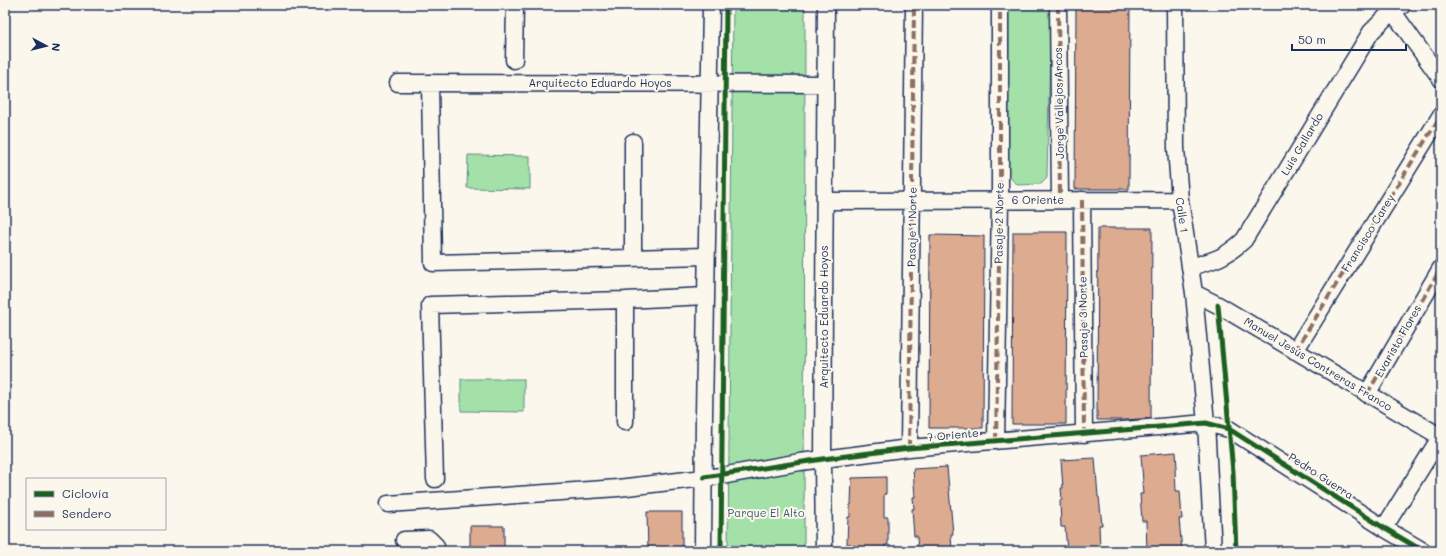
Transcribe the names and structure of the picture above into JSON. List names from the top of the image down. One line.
{"streets":{"street":["Arquitecto Eduardo Hoyos","Jorge Vallejos Arcos","Luis Gallardo","6 Oriente","Calle 1","Pasaje 2 Norte","Pasaje 1 Norte","Francisco Carey","Pasaje 3 Norte","Evaristo Flores","Manuel Jesús Contreras Franco","7 Oriente","Pedro Guerra"]},"crossings":[["Arquitecto Eduardo Hoyos","6 Oriente"],["Arquitecto Eduardo Hoyos","7 Oriente"],["Jorge Vallejos Arcos","6 Oriente"],["Luis Gallardo","Calle 1"],["6 Oriente","Calle 1"],["6 Oriente","Pasaje 2 Norte"],["6 Oriente","Pasaje 1 Norte"],["6 Oriente","Pasaje 3 Norte"],["Calle 1","Manuel Jesús Contreras Franco"],["Calle 1","7 Oriente"],["Calle 1","Pedro Guerra"],["Pasaje 2 Norte","7 Oriente"],["Pasaje 1 Norte","7 Oriente"],["Francisco Carey","Manuel Jesús Contreras Franco"],["Pasaje 3 Norte","7 Oriente"],["Evaristo Flores","Manuel Jesús Contreras Franco"],["7 Oriente","Pedro Guerra"]],"parks":["Parque El Alto"],"legend":["Ciclovía","Sendero"],"scale_bar":"50 m","north":"right"}
